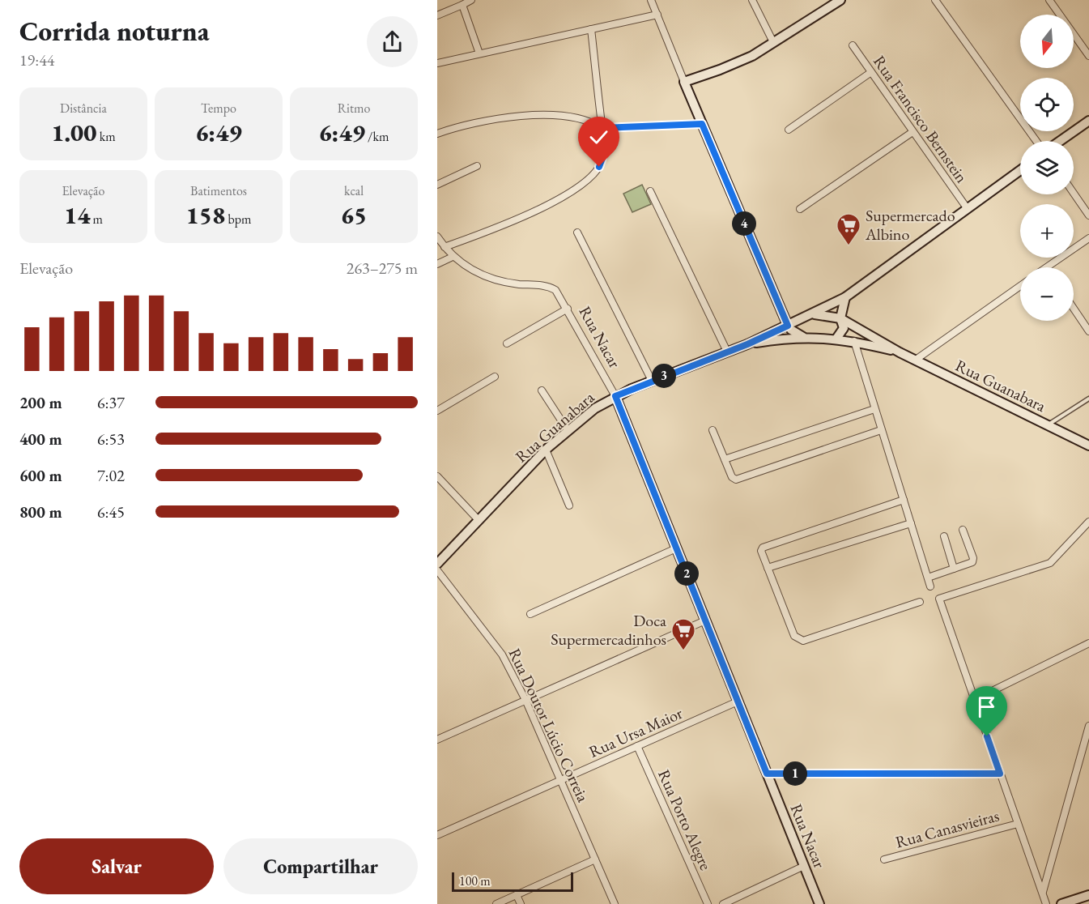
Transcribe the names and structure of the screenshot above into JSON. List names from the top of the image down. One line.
{"streets":{"main road":["Rua Nacar","Rua Guanabara"],"street":["Rua Francisco Bernstein","Rua Doutor Lúcio Correia","Rua Ursa Maior","Rua Porto Alegre","Rua Canasvieiras"]},"crossings":[["Rua Nacar","Rua Guanabara"],["Rua Nacar","Rua Ursa Maior"],["Rua Doutor Lúcio Correia","Rua Ursa Maior"],["Rua Ursa Maior","Rua Porto Alegre"]],"places":{"supermarket":["Supermercado Albino","Doca Supermercadinhos"]},"scale_bar":"100 m","north":"bottom","page":{"heading":["Corrida noturna","19:44"],"map_buttons":["+","−"],"stats":[["Distância","1.00 km"],["Tempo","6:49"],["Ritmo","6:49 /km"],["Elevação","14 m"],["Batimentos","158 bpm"],["kcal","65"]],"pins":["4","3","2","1"],"chart":["Elevação","263–275 m"],"list":[{"name":"200 m","note":"6:37"},{"name":"400 m","note":"6:53"},{"name":"600 m","note":"7:02"},{"name":"800 m","note":"6:45"}],"buttons":["Salvar","Compartilhar"],"scale":"100 m"}}
